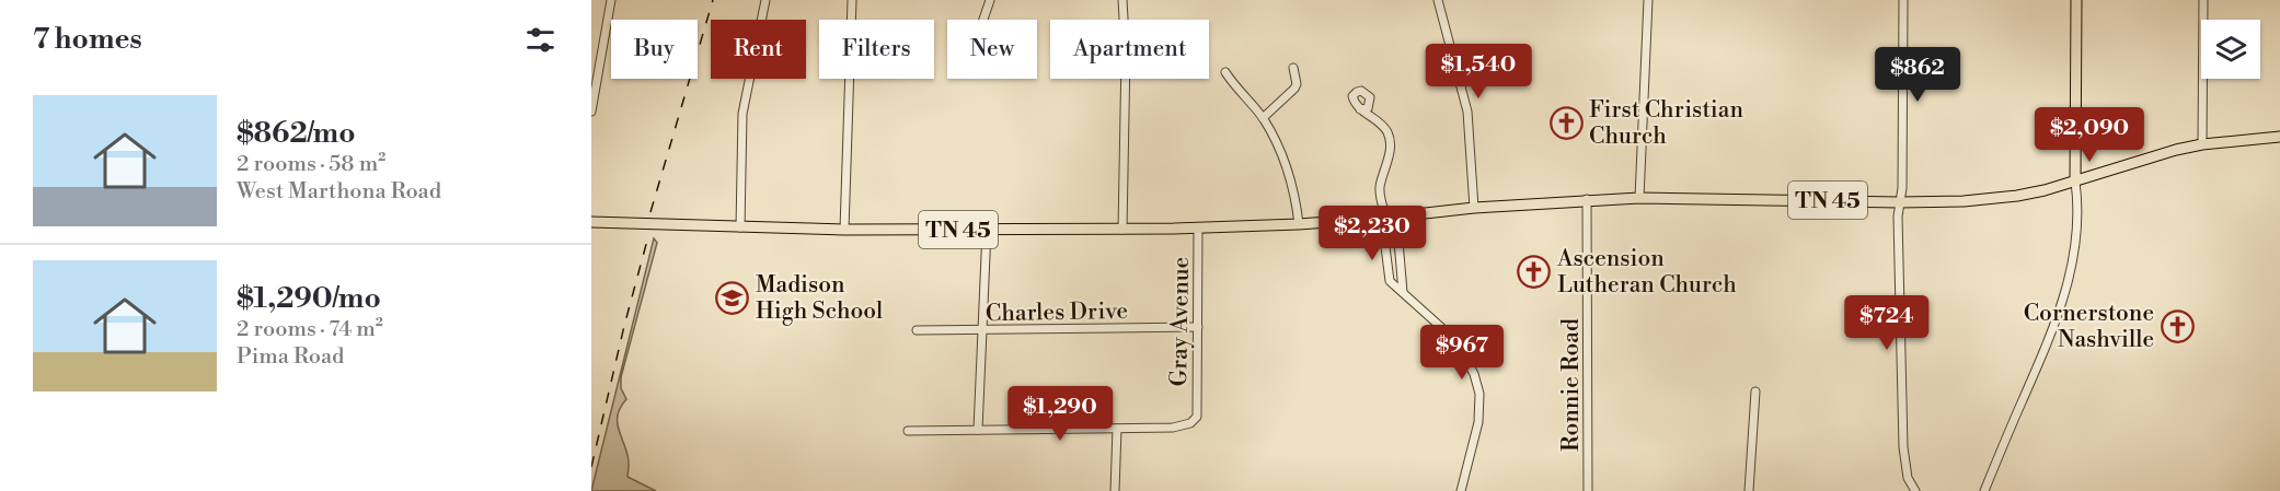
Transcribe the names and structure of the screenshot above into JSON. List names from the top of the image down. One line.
{"streets":{"main road":["TN 45"],"street":["Charles Drive","Gray Avenue","Ronnie Road"]},"crossings":[["TN 45","Gray Avenue"],["TN 45","Ronnie Road"],["Charles Drive","Gray Avenue"]],"places":{"church":["First Christian Church","Ascension Lutheran Church","Cornerstone Nashville"],"school or university":["Madison High School"]},"page":{"heading":"7 homes","chip":["Buy","Rent","Filters","New","Apartment"],"price":["$1,540","$862","$2,090","$2,230","$724","$967","$1,290"],"list":[{"name":"$862/mo","note":"2 rooms · 58 m² · West Marthona Road"},{"name":"$1,290/mo","note":"2 rooms · 74 m² · Pima Road"}]}}
